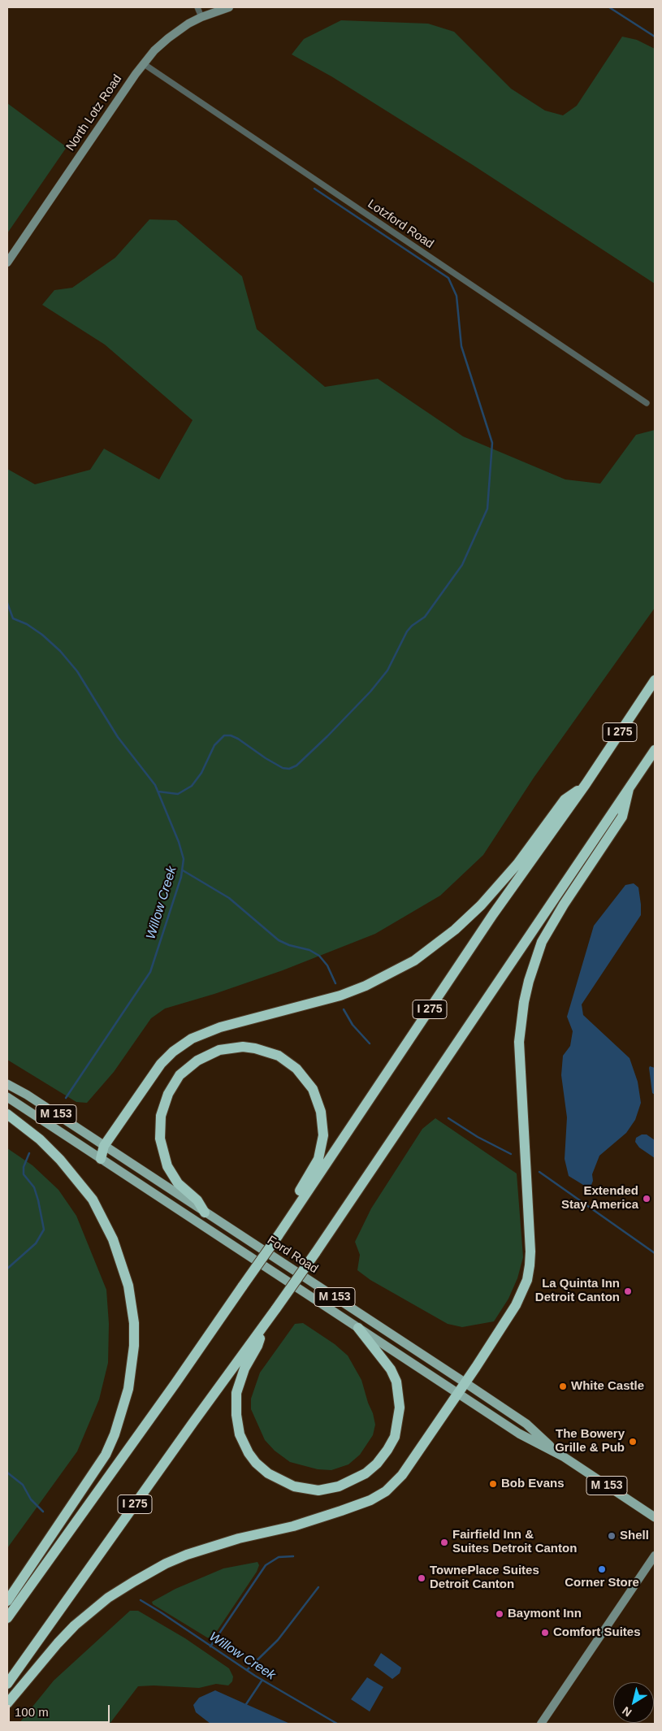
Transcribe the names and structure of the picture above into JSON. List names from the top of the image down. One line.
{"streets":{"highway":["I 275"],"main road":["M 153","Ford Road"],"street":["North Lotz Road","Lotzford Road"]},"crossings":[["North Lotz Road","Lotzford Road"]],"water":["Willow Creek"],"places":["Extended Stay America","La Quinta Inn Detroit Canton","White Castle","The Bowery Grille & Pub","Bob Evans","Shell","Fairfield Inn & Suites Detroit Canton","Corner Store","TownePlace Suites Detroit Canton","Baymont Inn","Comfort Suites"],"scale_bar":"100 m","north":"bottom left"}
